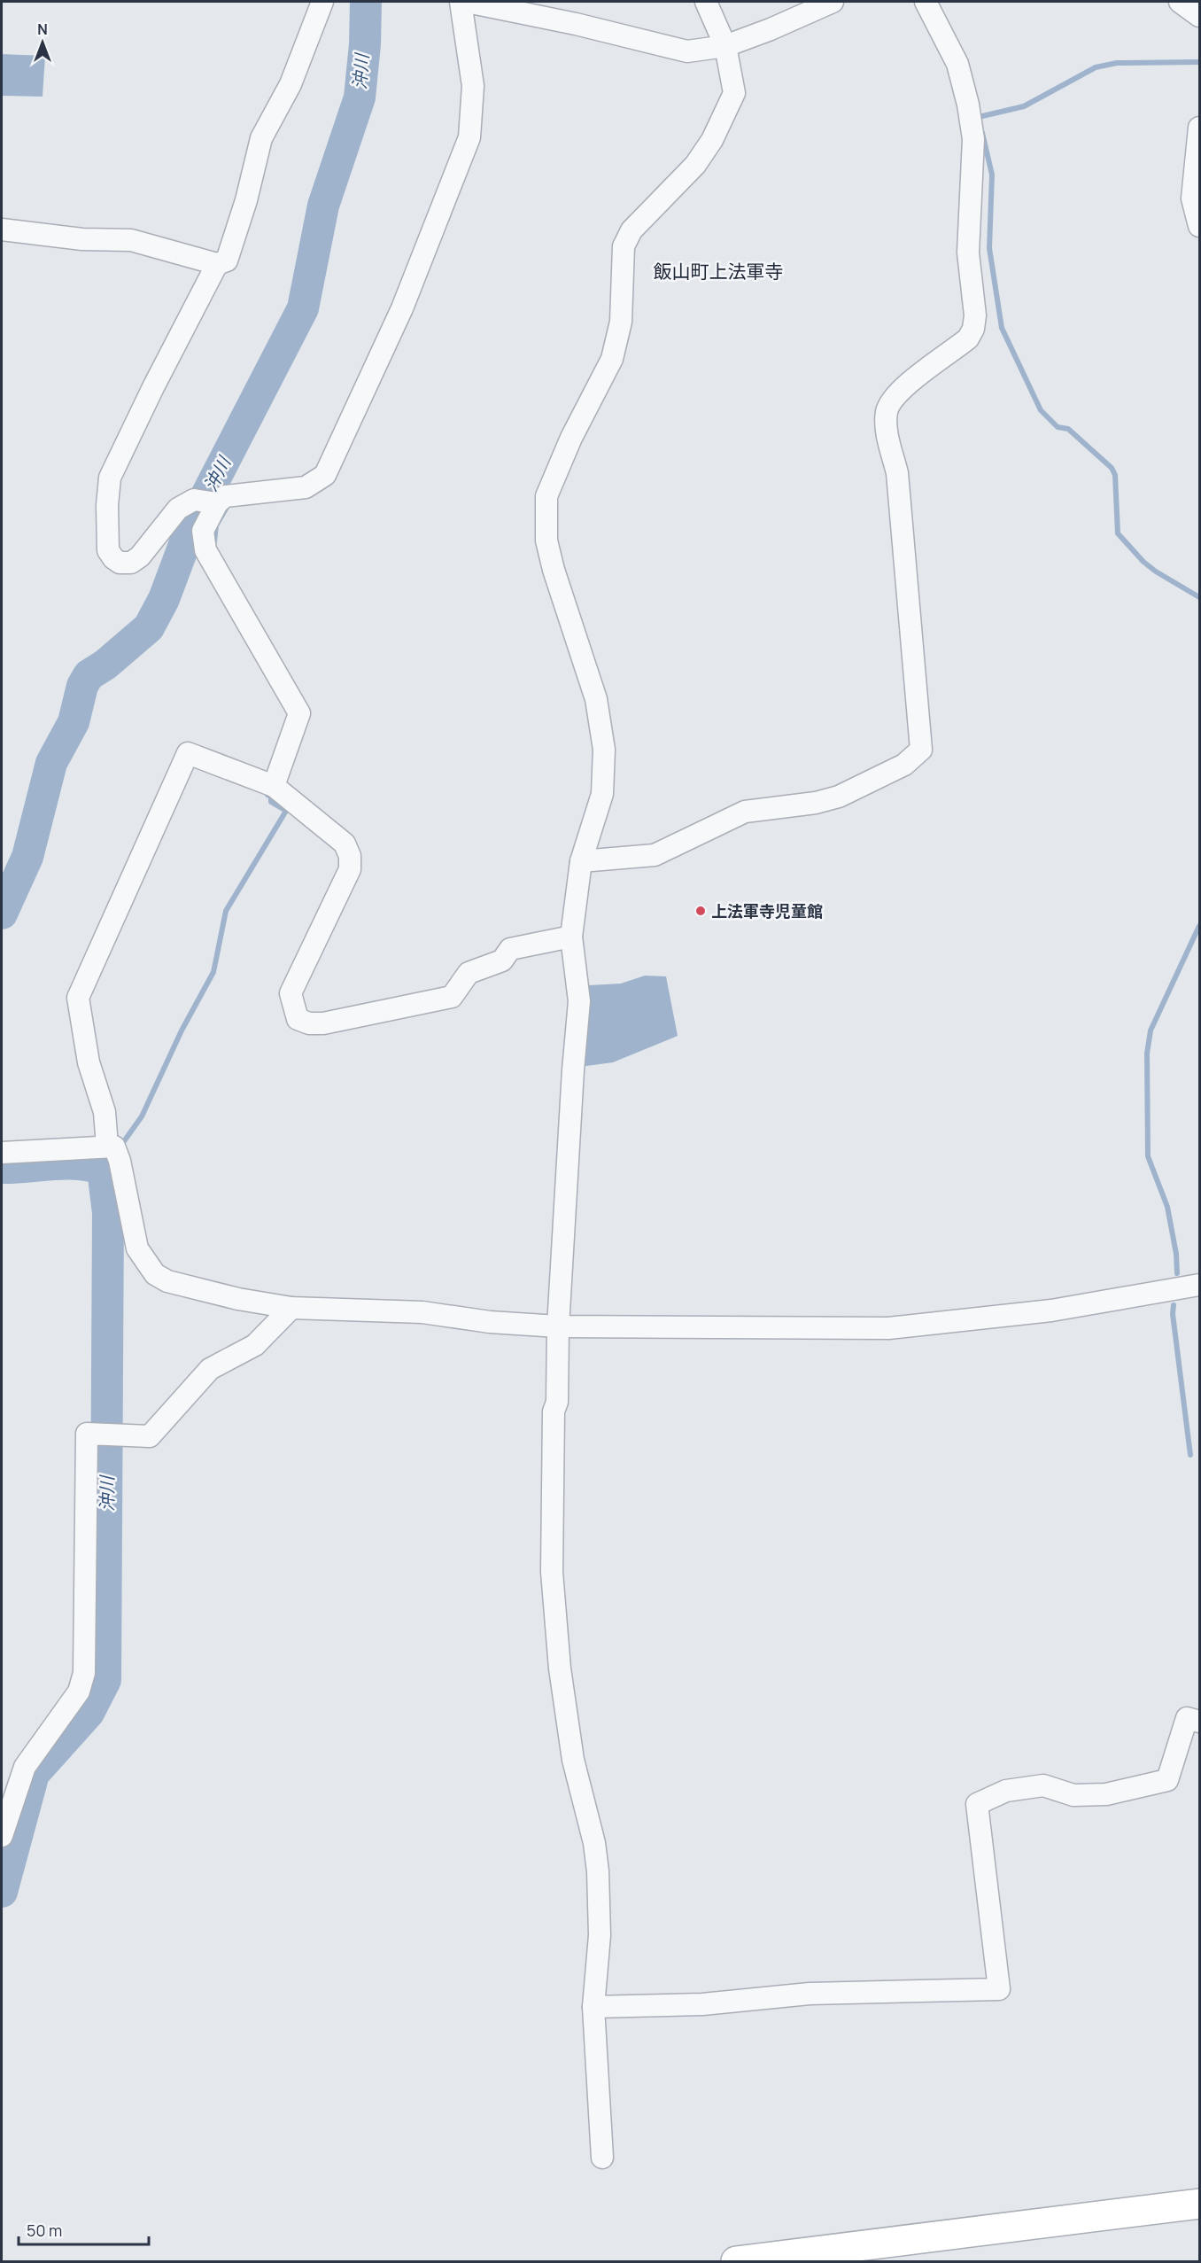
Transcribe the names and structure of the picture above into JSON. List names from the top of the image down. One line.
{"districts":["飯山町上法軍寺"],"water":["沖川"],"places":["上法軍寺児童館"],"scale_bar":"50 m","north":"top"}
